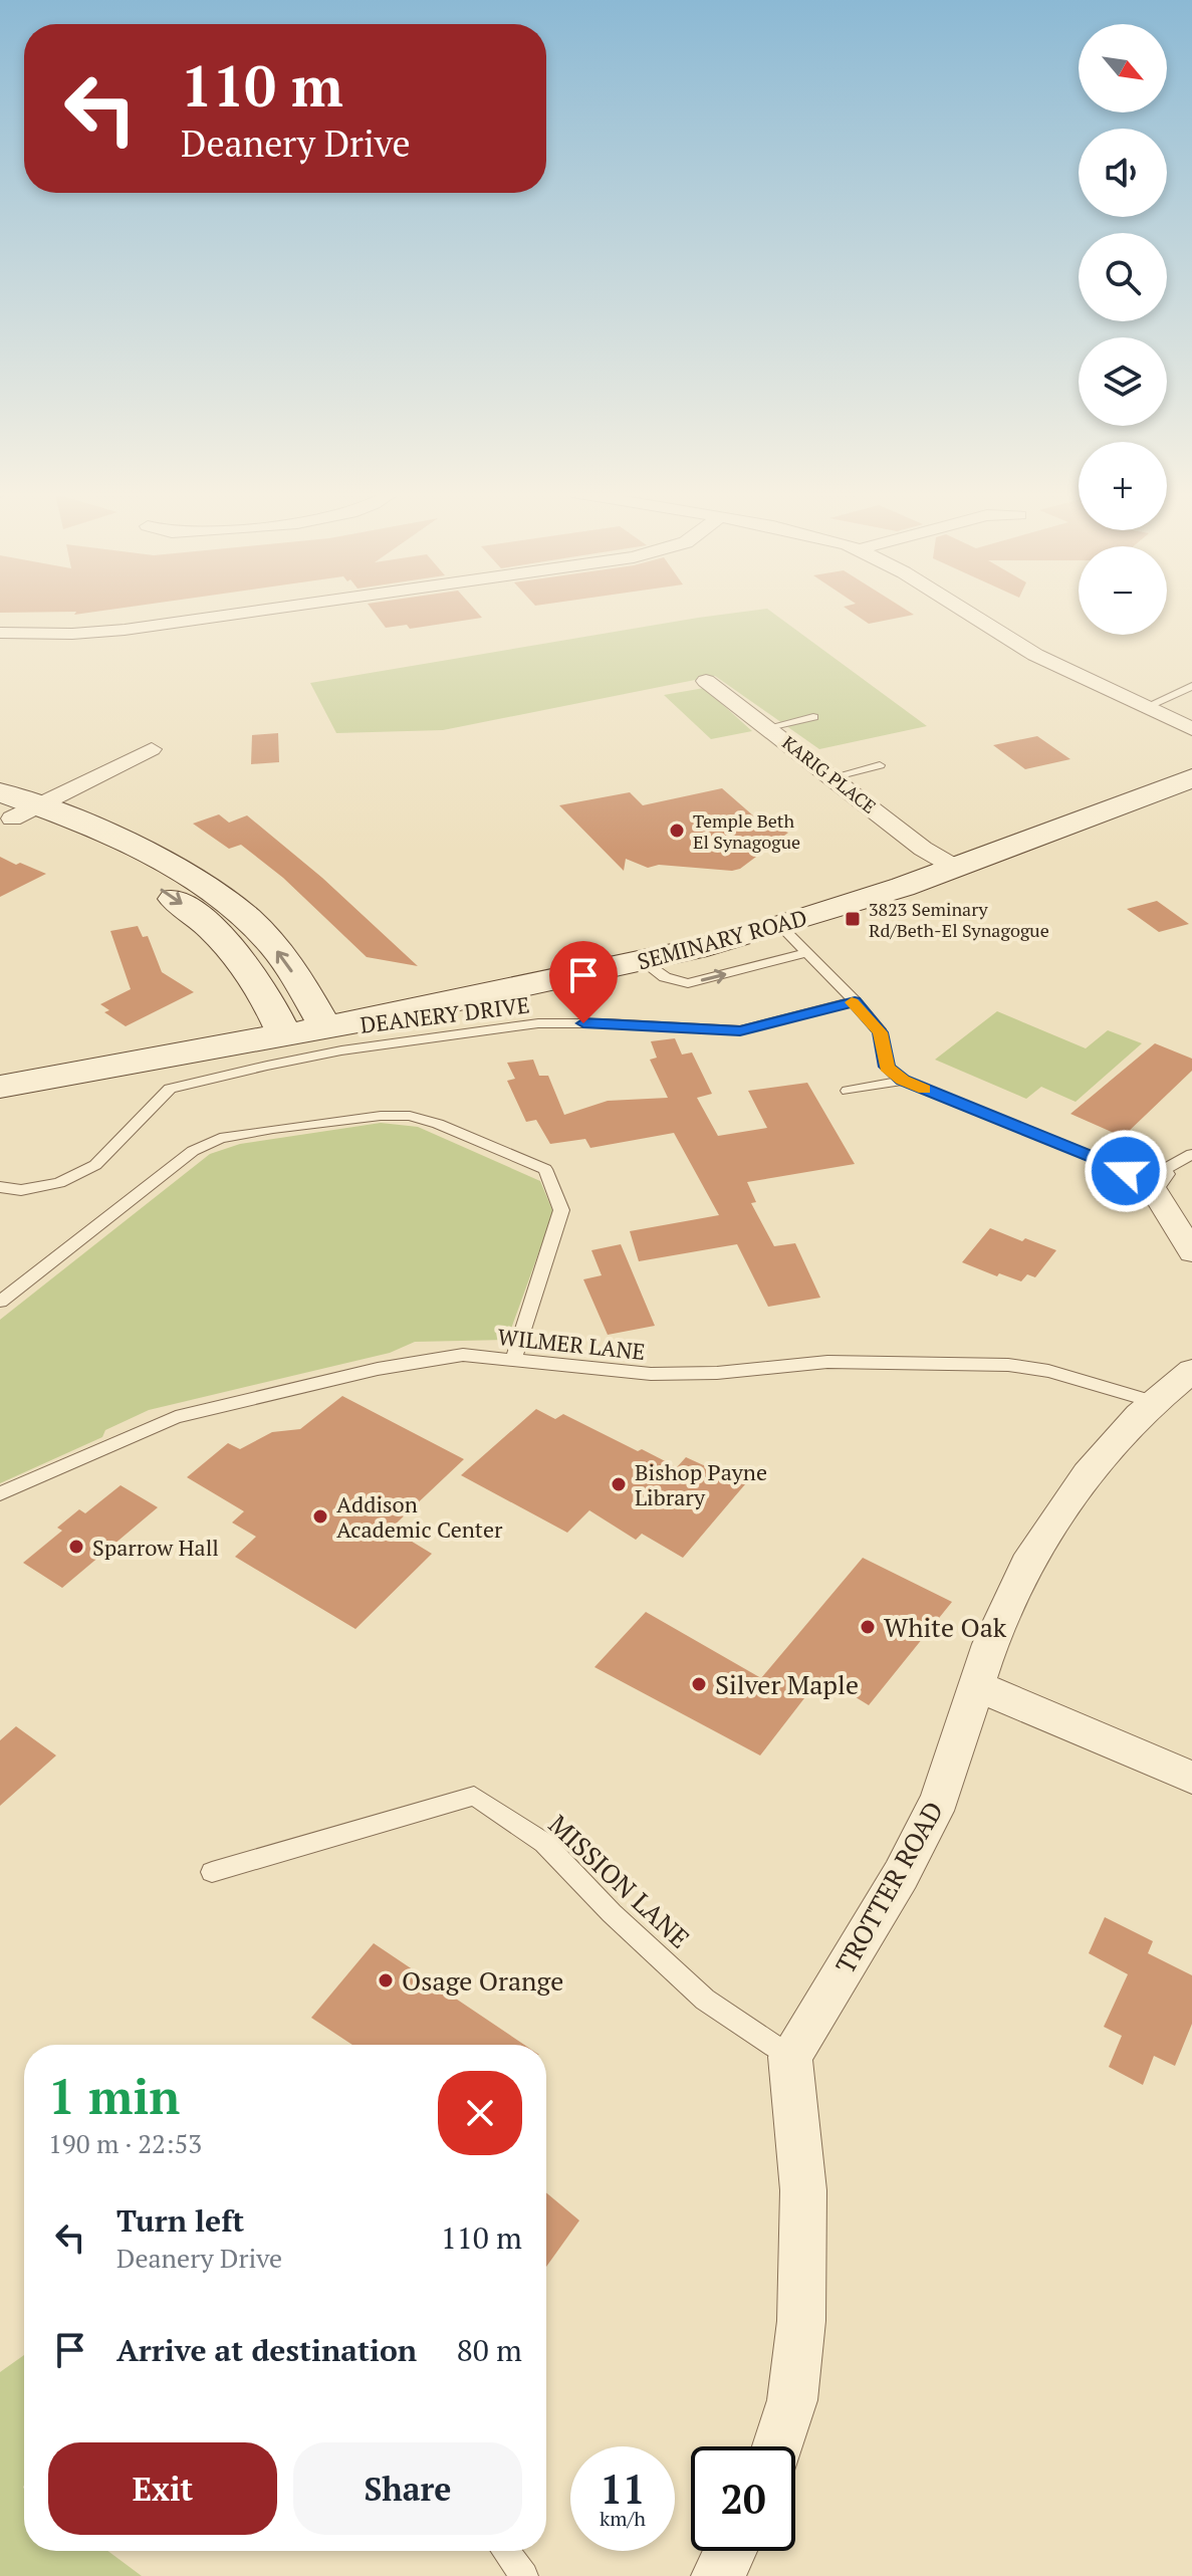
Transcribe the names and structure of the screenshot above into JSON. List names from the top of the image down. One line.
{"streets":{"main road":["SEMINARY ROAD"],"street":["KARIG PLACE","TROTTER ROAD"],"lane":["DEANERY DRIVE","WILMER LANE","MISSION LANE"]},"crossings":[["KARIG PLACE","SEMINARY ROAD"],["WILMER LANE","TROTTER ROAD"],["MISSION LANE","TROTTER ROAD"]],"places":{"other":["Temple Beth El Synagogue","Bishop Payne Library","Addison Academic Center","Sparrow Hall","White Oak","Silver Maple","Osage Orange"],"transit":["3823 Seminary Rd/Beth-El Synagogue"]},"north":"bottom right","page":{"map_buttons":["+","−"],"turn":["110 m","Deanery Drive"],"heading":["1 min","190 m · 22:53"],"list":[{"name":"Turn left","note":"Deanery Drive","value":"110 m"},{"name":"Arrive at destination","value":"80 m"}],"buttons":["Exit","Share"],"speed":"11 km/h","limit":"20"}}
